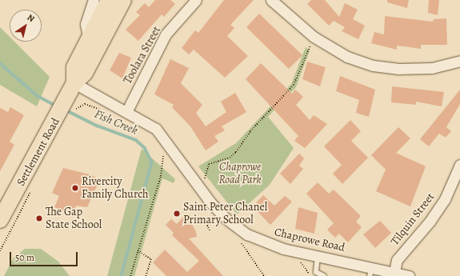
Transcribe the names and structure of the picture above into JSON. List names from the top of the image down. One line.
{"streets":{"main road":["Settlement Road"],"street":["Toolara Street","Tilquin Street","Chaprowe Road"]},"crossings":[["Toolara Street","Chaprowe Road"],["Settlement Road","Chaprowe Road"],["Tilquin Street","Chaprowe Road"]],"water":["Fish Creek"],"parks":["Chaprowe Road Park"],"places":["Rivercity Family Church","Saint Peter Chanel Primary School","The Gap State School"],"scale_bar":"50 m","north":"top right"}
